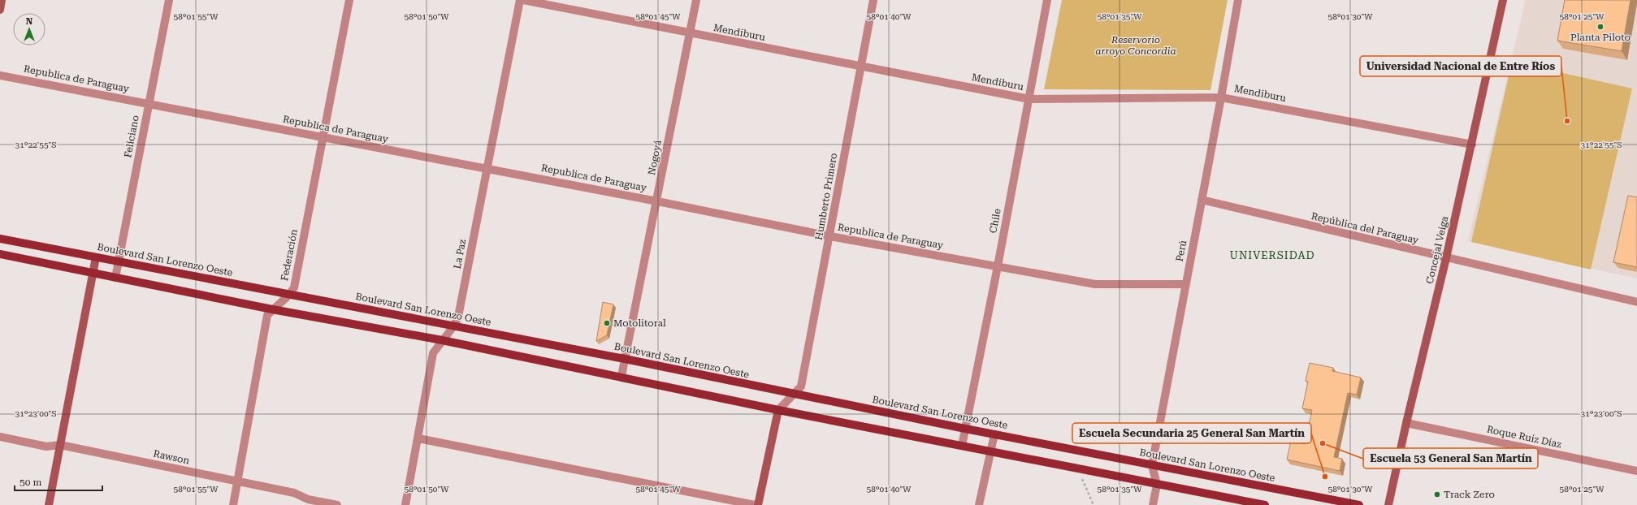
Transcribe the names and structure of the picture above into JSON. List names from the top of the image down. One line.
{"streets":{"main road":["Boulevard San Lorenzo Oeste"],"street":["Mendiburu","Republica de Paraguay","Feliciano","Nogoyá","Humberto Primero","Chile","República del Paraguay","Concejal Veiga","Perú","La Paz","Federación","Roque Ruiz Díaz","Rawson"]},"crossings":[["Mendiburu","Nogoyá"],["Mendiburu","Humberto Primero"],["Mendiburu","Chile"],["Mendiburu","Concejal Veiga"],["Mendiburu","Perú"],["Republica de Paraguay","Feliciano"],["Republica de Paraguay","Nogoyá"],["Republica de Paraguay","Humberto Primero"],["Republica de Paraguay","Chile"],["Republica de Paraguay","Perú"],["Republica de Paraguay","La Paz"],["Republica de Paraguay","Federación"],["Feliciano","Boulevard San Lorenzo Oeste"],["Nogoyá","Boulevard San Lorenzo Oeste"],["Humberto Primero","Boulevard San Lorenzo Oeste"],["Chile","Boulevard San Lorenzo Oeste"],["República del Paraguay","Concejal Veiga"],["República del Paraguay","Perú"],["Concejal Veiga","Roque Ruiz Díaz"],["Perú","Boulevard San Lorenzo Oeste"],["La Paz","Boulevard San Lorenzo Oeste"],["Federación","Boulevard San Lorenzo Oeste"],["Federación","Rawson"]],"districts":["UNIVERSIDAD"],"parks":["Reservorio arroyo Concordia"],"places":["Planta Piloto","Universidad Nacional de Entre Ríos","Motolitoral","Escuela 53 General San Martín","Escuela Secundaria 25 General San Martín","Track Zero"],"scale_bar":"50 m","north":"top","coordinates":["58°01'55\"W","58°01'50\"W","58°01'45\"W","58°01'40\"W","58°01'35\"W","58°01'30\"W","58°01'25\"W","31°22'55\"S","31°23'00\"S"]}
